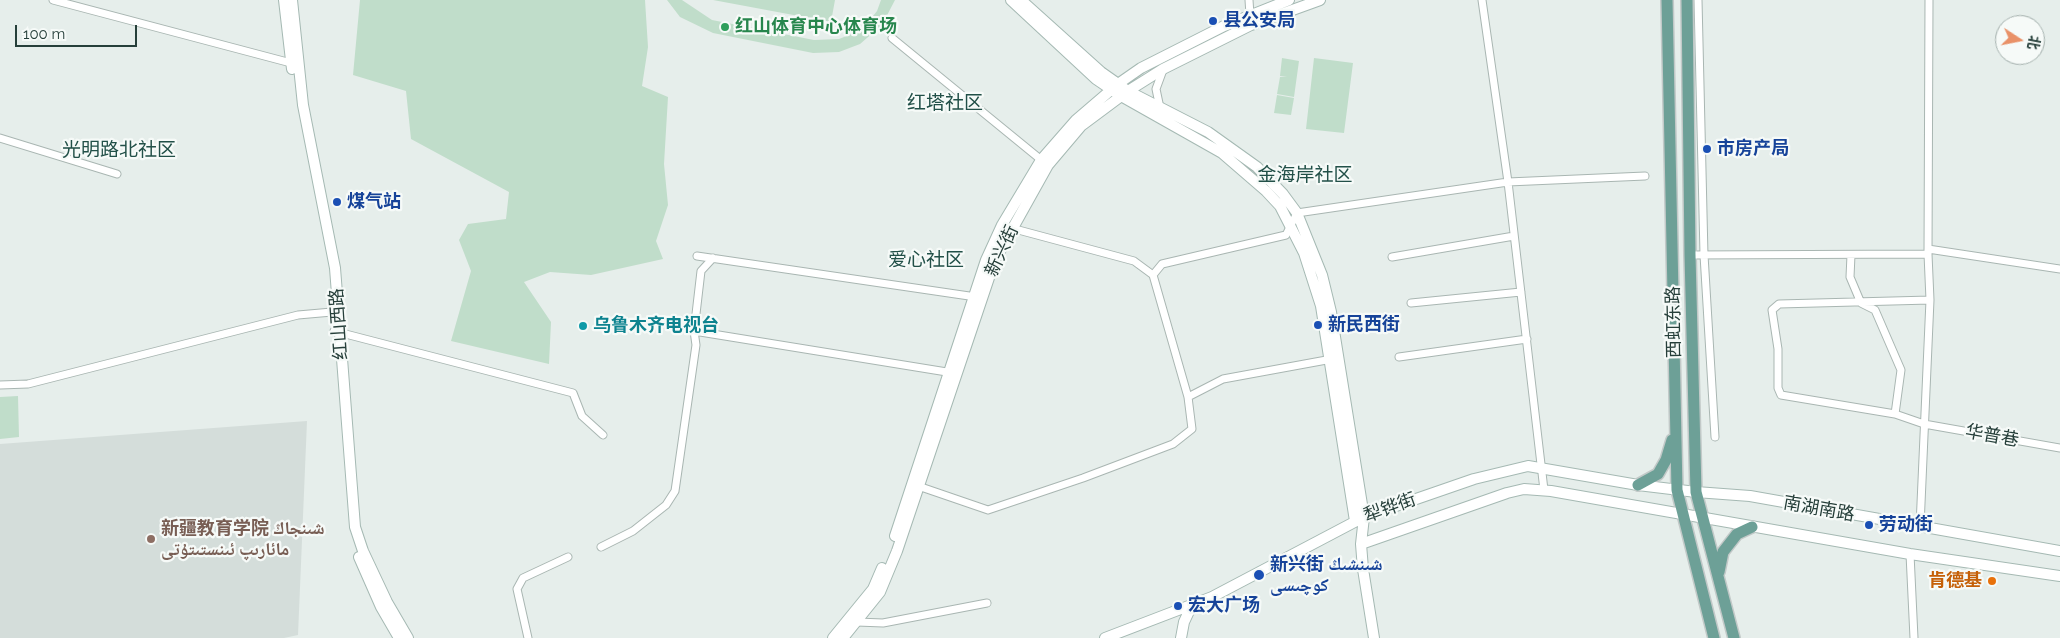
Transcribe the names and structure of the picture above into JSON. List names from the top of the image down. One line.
{"streets":{"main road":["新兴街","西虹东路","红山西路","犁铧街","南湖南路"],"street":["华普巷"]},"crossings":[["西虹东路","犁铧街"],["西虹东路","南湖南路"],["犁铧街","南湖南路"]],"districts":["红塔社区","光明路北社区","金海岸社区","爱心社区"],"places":["县公安局","红山体育中心体育场","市房产局","煤气站","新民西街","乌鲁木齐电视台","劳动街","新疆教育学院 شىنجاڭ مائارىپ ئىنستىتۇتى","新兴街 شىنشىڭ كوچىسى","肯德基","宏大广场"],"scale_bar":"100 m","north":"right"}
